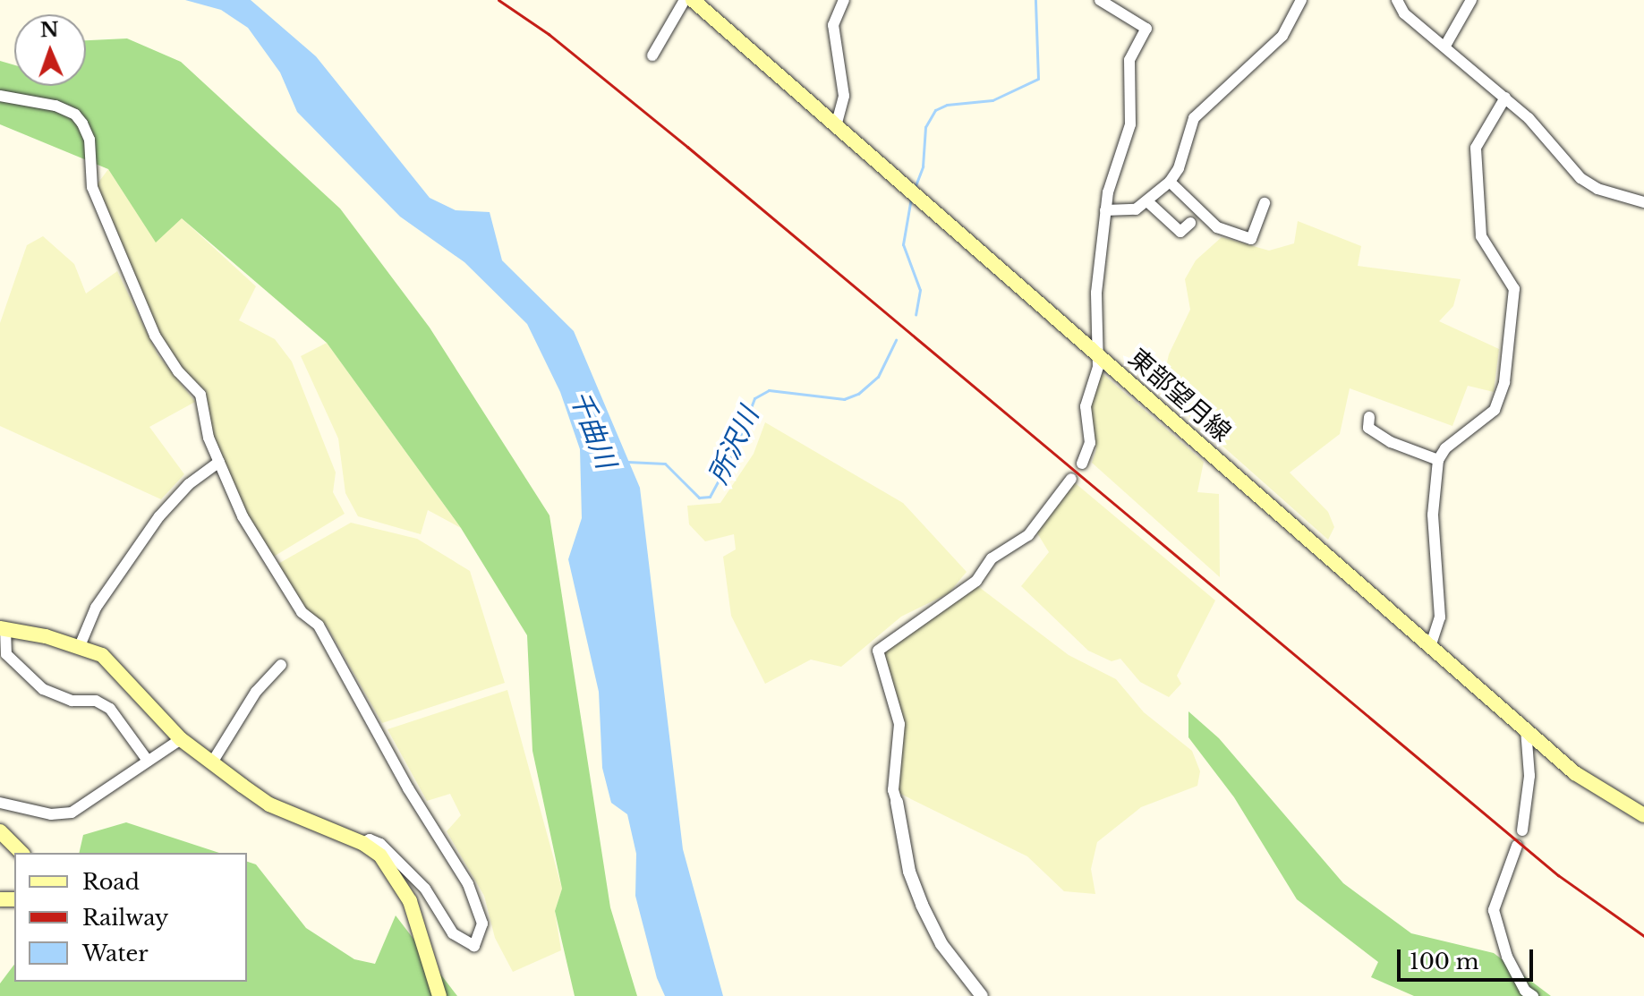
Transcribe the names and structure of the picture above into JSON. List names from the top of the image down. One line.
{"streets":{"main road":["東部望月線"]},"water":["千曲川","所沢川"],"legend":["Road","Railway","Water"],"scale_bar":"100 m","north":"top"}
